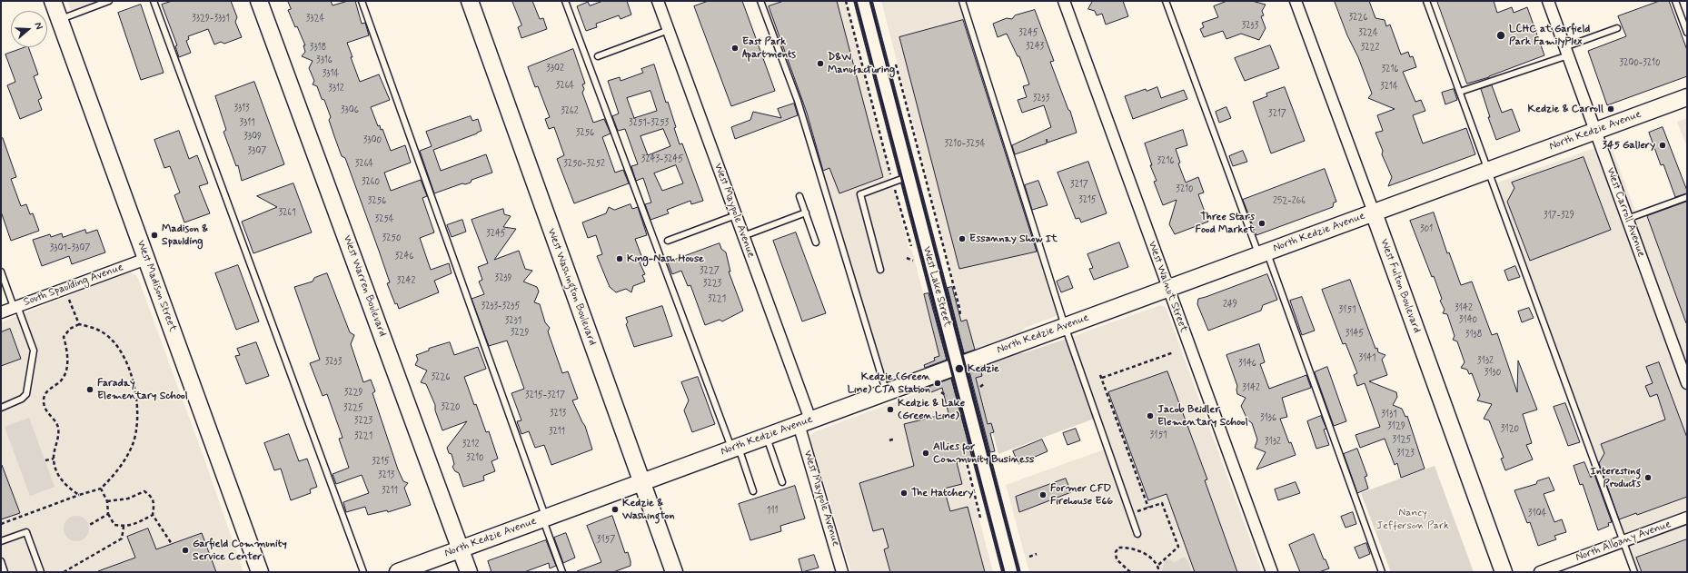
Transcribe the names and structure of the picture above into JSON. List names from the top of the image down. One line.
{"streets":{"main road":["North Kedzie Avenue","West Madison Street","West Warren Boulevard","West Fulton Boulevard","West Washington Boulevard","West Lake Street"],"street":["West Maypole Avenue","West Carroll Avenue","South Spaulding Avenue","West Walnut Street","North Albany Avenue"]},"crossings":[["North Kedzie Avenue","West Maypole Avenue"],["North Kedzie Avenue","West Carroll Avenue"],["North Kedzie Avenue","West Warren Boulevard"],["North Kedzie Avenue","West Fulton Boulevard"],["North Kedzie Avenue","West Washington Boulevard"],["North Kedzie Avenue","West Lake Street"],["North Kedzie Avenue","West Walnut Street"],["South Spaulding Avenue","West Madison Street"]],"parks":["Nancy Jefferson Park"],"places":["LCHC at Garfield Park FamilyPlex","East Park Apartments","D&W Manufacturing","Kedzie & Carroll","345 Gallery","Three Stars Food Market","Madison & Spaulding","Essannay Show It","King-Nash House","Kedzie","Kedzie (Green Line) CTA Station","Faraday Elementary School","Kedzie & Lake (Green Line)","Jacob Beidler Elementary School","Allies for Community Business","Interesting Products","The Hatchery","Former CFD Firehouse E66","Kedzie & Washington","Garfield Community Service Center"],"house_numbers":["3226","3329-3331","3324","3233","3245","3224","3243","3318","3222","3316","3200-3210","3302","3216","3314","3264","3214","3312","3233","3313","3306","3262","3217","3311","3251-3253","3256","3309","3300","3210-3254","3307","3243-3245","3216","3264","3250-3252","3260","3217","3210","3215","3256","252-266","3261","317-329","3254","301","3245","3250","3301-3307","3246","3227","3239","3242","3223","3221","249","3233-3235","3142","3151","3140","3231","3229","3145","3138","3141","3132","3233","3146","3130","3226","3142","3229","3215-3217","3220","3225","3213","3131","3136","3223","3129","3120","3211","3151","3221","3125","3132","3212","3123","3210","3215","3213","3211","111","3104","3157"],"north":"right"}
